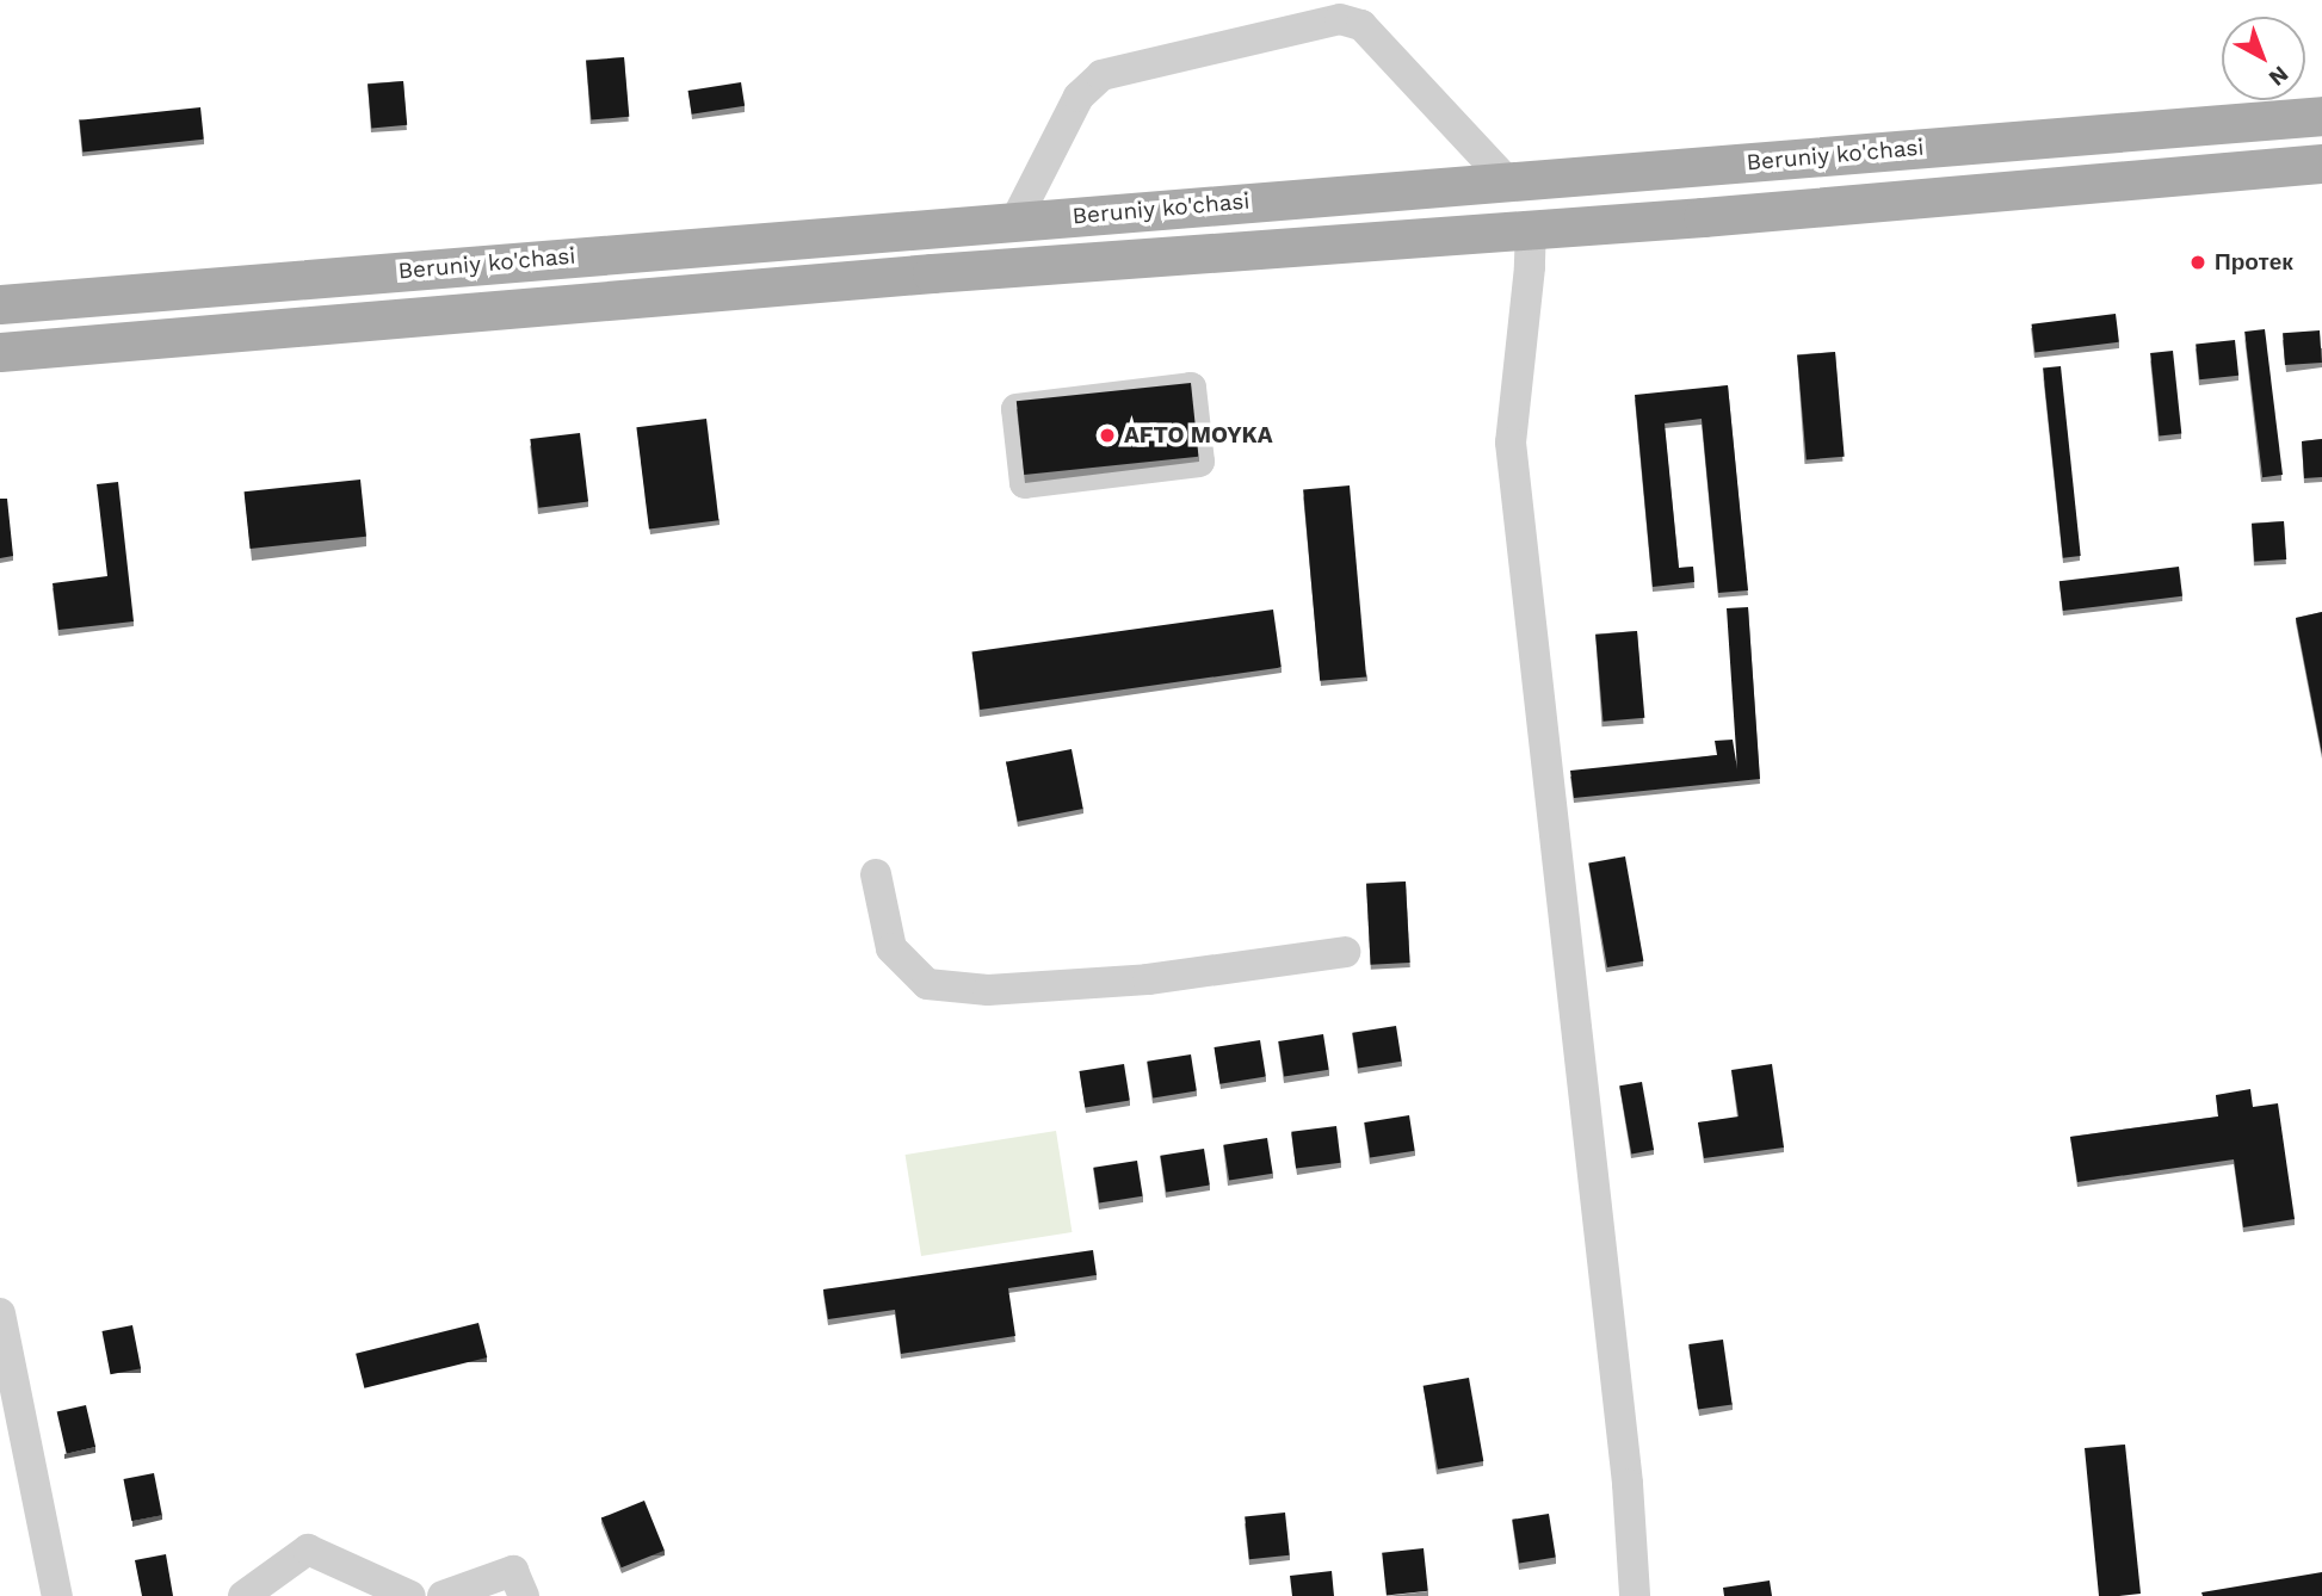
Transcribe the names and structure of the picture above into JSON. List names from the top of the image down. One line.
{"streets":{"main road":["Beruniy ko'chasi"]},"places":["Протек","AFTO MOYKA"],"north":"bottom right"}
